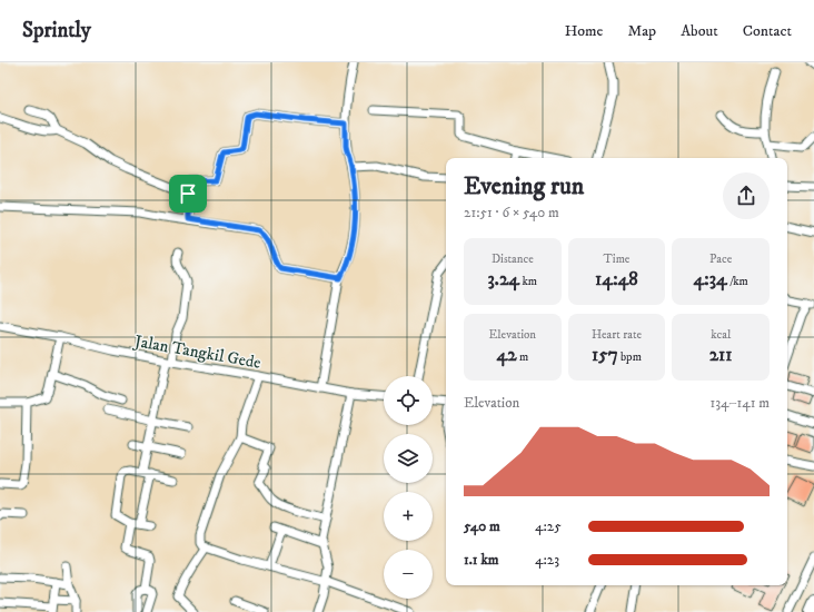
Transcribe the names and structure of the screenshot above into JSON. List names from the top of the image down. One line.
{"streets":{"street":["Jalan Tangkil Gede"]},"page":{"header":"Sprintly","nav":["Home","Map","About","Contact"],"heading":["Evening run","21:51 · 6 × 540 m"],"stats":[["Distance","3.24 km"],["Time","14:48"],["Pace","4:34 /km"],["Elevation","42 m"],["Heart rate","157 bpm"],["kcal","211"]],"map_buttons":["+","−"],"chart":["Elevation","134–141 m"],"list":[{"name":"540 m","note":"4:25"},{"name":"1.1 km","note":"4:23"}]}}
